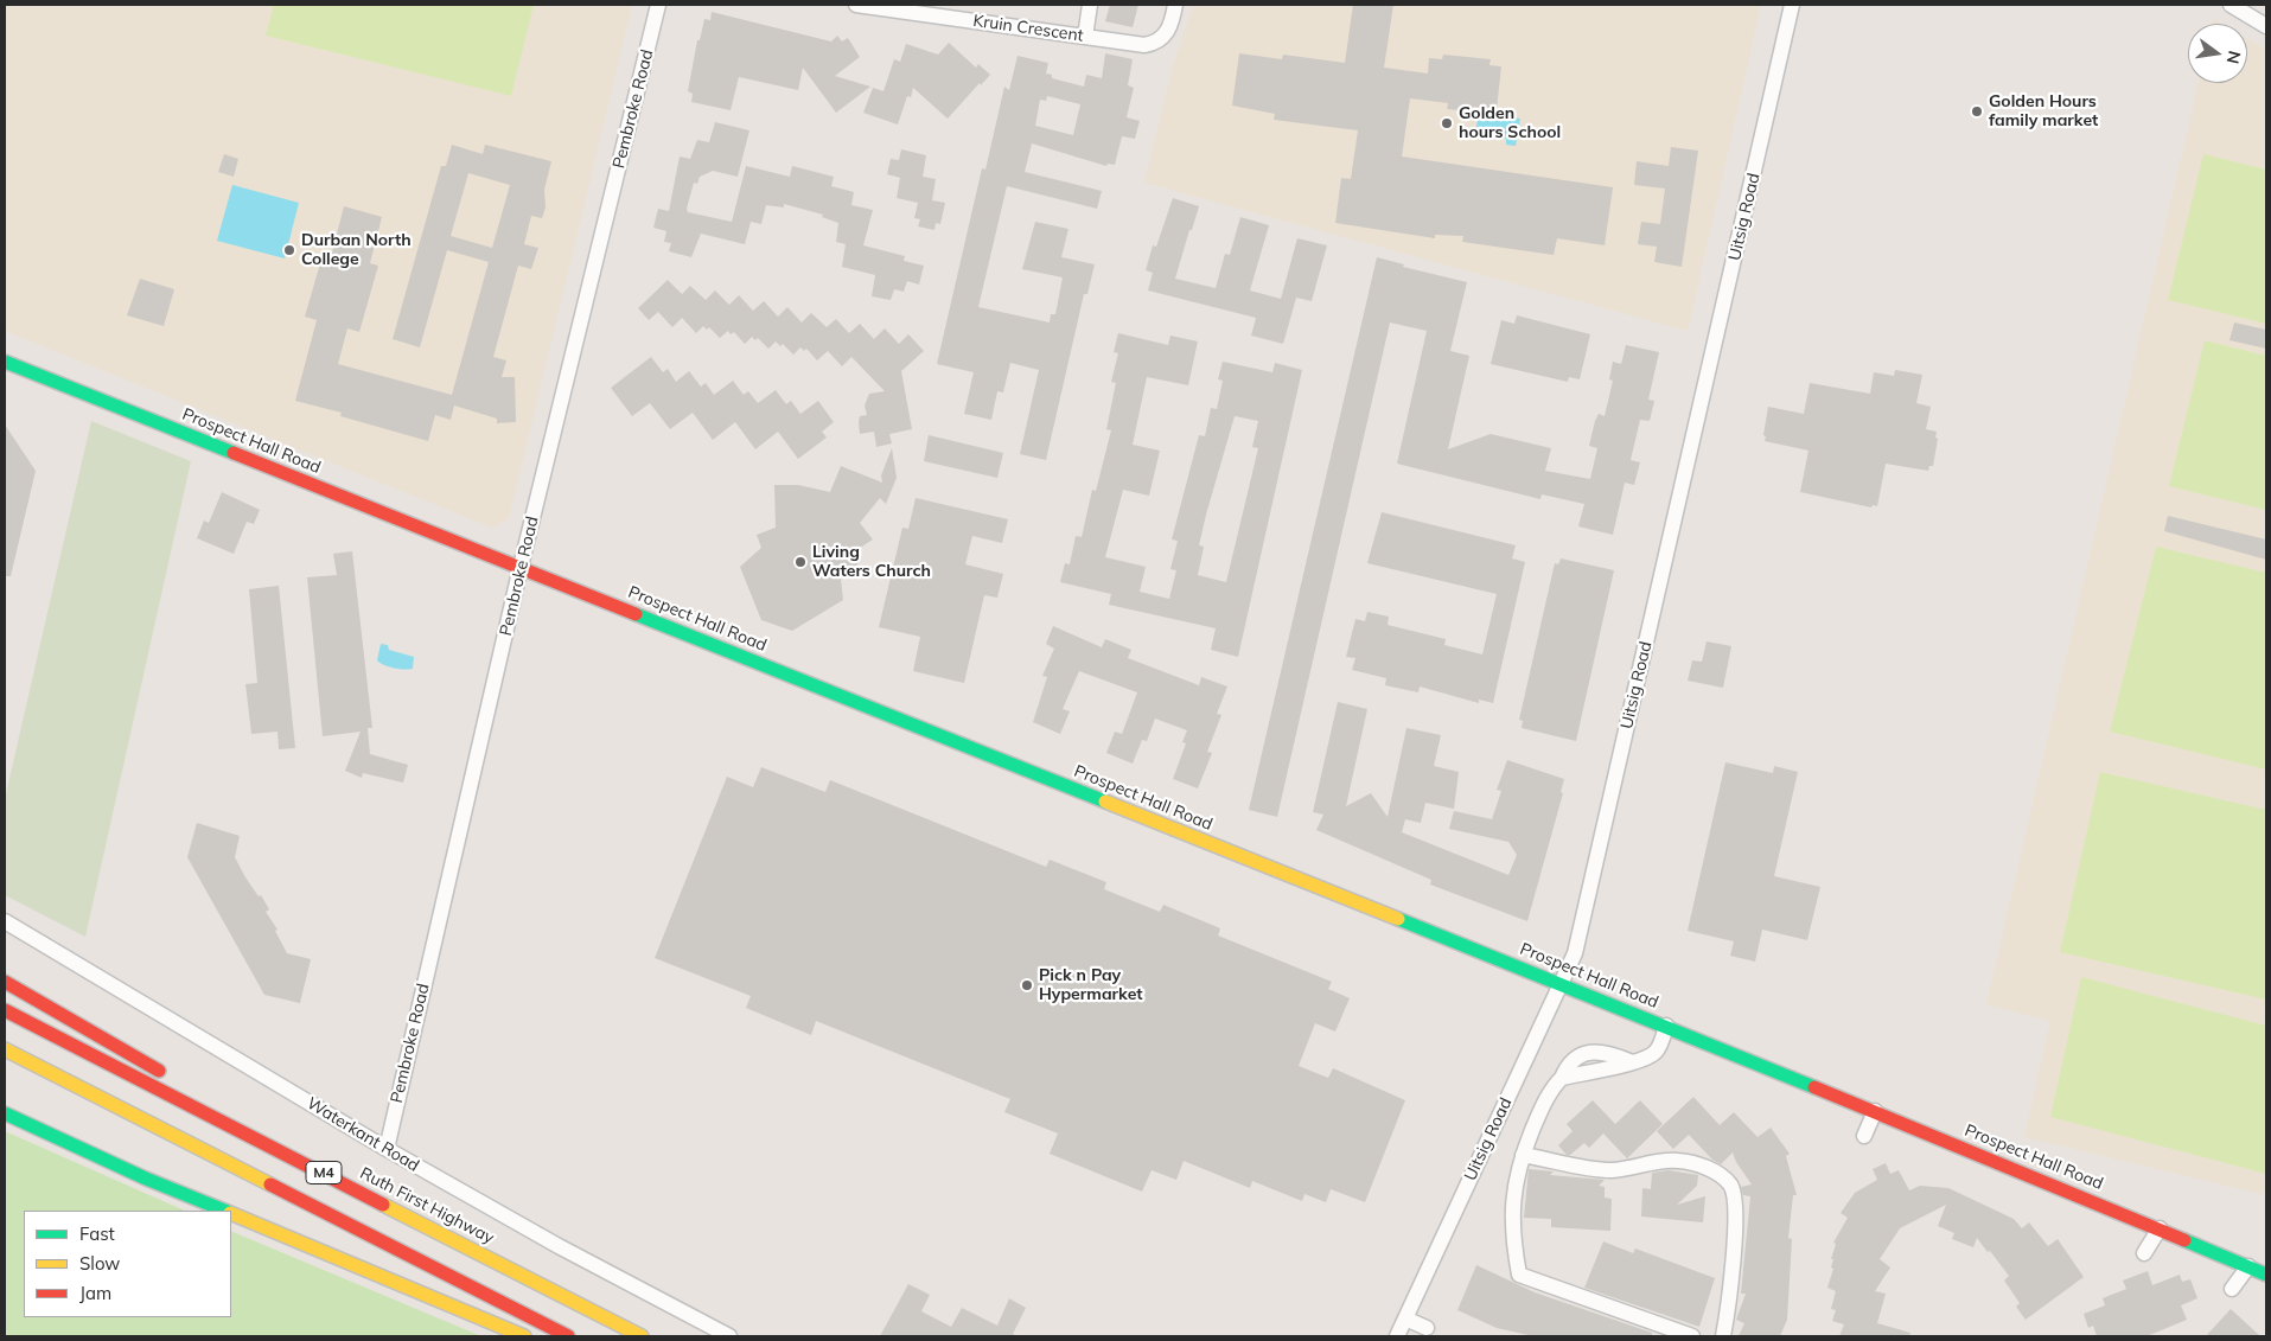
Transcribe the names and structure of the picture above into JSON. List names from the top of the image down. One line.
{"streets":{"main road":["Prospect Hall Road","M4","Ruth First Highway"],"street":["Kruin Crescent","Pembroke Road","Uitsig Road","Waterkant Road"]},"crossings":[["Pembroke Road","Prospect Hall Road"],["Pembroke Road","Waterkant Road"],["Uitsig Road","Prospect Hall Road"]],"places":["Golden Hours family market","Golden hours School","Durban North College","Living Waters Church","Pick n Pay Hypermarket"],"legend":["Fast","Slow","Jam"],"north":"right"}
